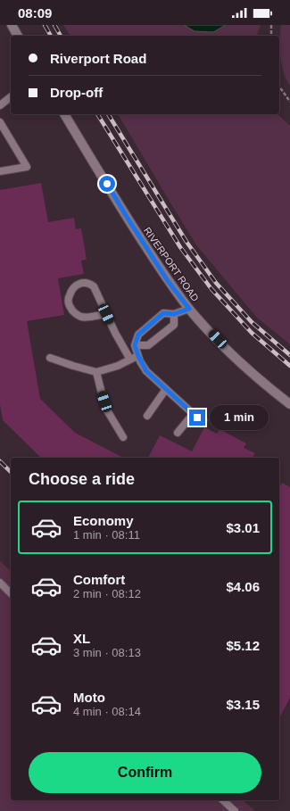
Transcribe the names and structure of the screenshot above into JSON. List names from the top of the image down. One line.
{"streets":{"street":["RIVERPORT ROAD"]},"page":{"status":"08:09","banner":["Riverport Road","Drop-off"],"bubble":"1 min","heading":"Choose a ride","list":[{"name":"Economy","note":"1 min · 08:11","value":"$3.01"},{"name":"Comfort","note":"2 min · 08:12","value":"$4.06"},{"name":"XL","note":"3 min · 08:13","value":"$5.12"},{"name":"Moto","note":"4 min · 08:14","value":"$3.15"}],"buttons":"Confirm"}}
